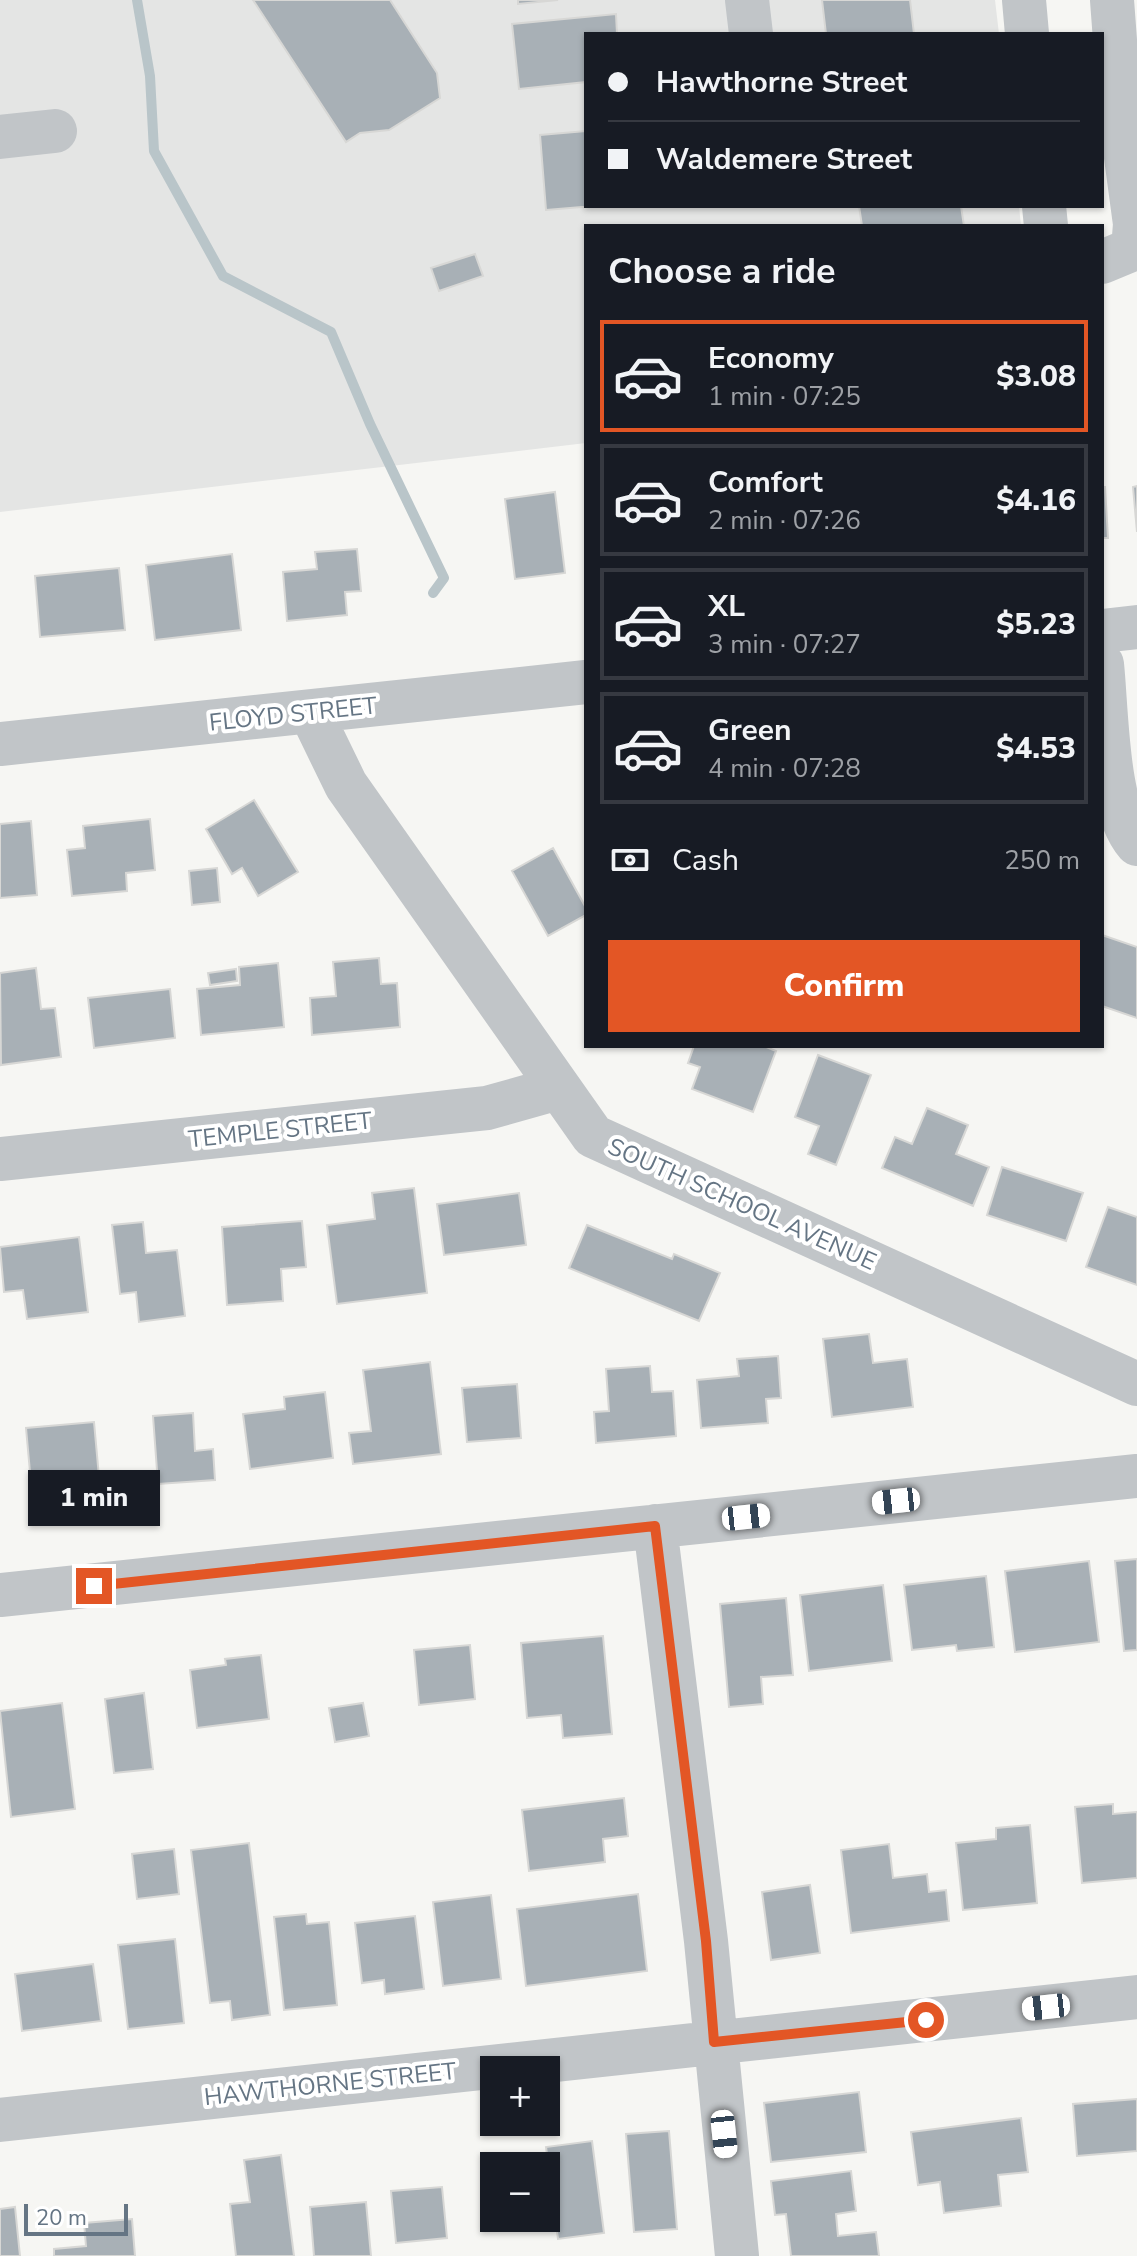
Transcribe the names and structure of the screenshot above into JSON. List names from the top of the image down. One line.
{"streets":{"street":["FLOYD STREET","TEMPLE STREET","SOUTH SCHOOL AVENUE","HAWTHORNE STREET"]},"crossings":[["FLOYD STREET","SOUTH SCHOOL AVENUE"],["TEMPLE STREET","SOUTH SCHOOL AVENUE"]],"scale_bar":"20 m","page":{"banner":["Hawthorne Street","Waldemere Street"],"heading":"Choose a ride","list":[{"name":"Economy","note":"1 min · 07:25","value":"$3.08"},{"name":"Comfort","note":"2 min · 07:26","value":"$4.16"},{"name":"XL","note":"3 min · 07:27","value":"$5.23"},{"name":"Green","note":"4 min · 07:28","value":"$4.53"}],"pay":["Cash","250 m"],"buttons":"Confirm","bubble":"1 min","map_buttons":["+","−"],"scale":"20 m"}}
